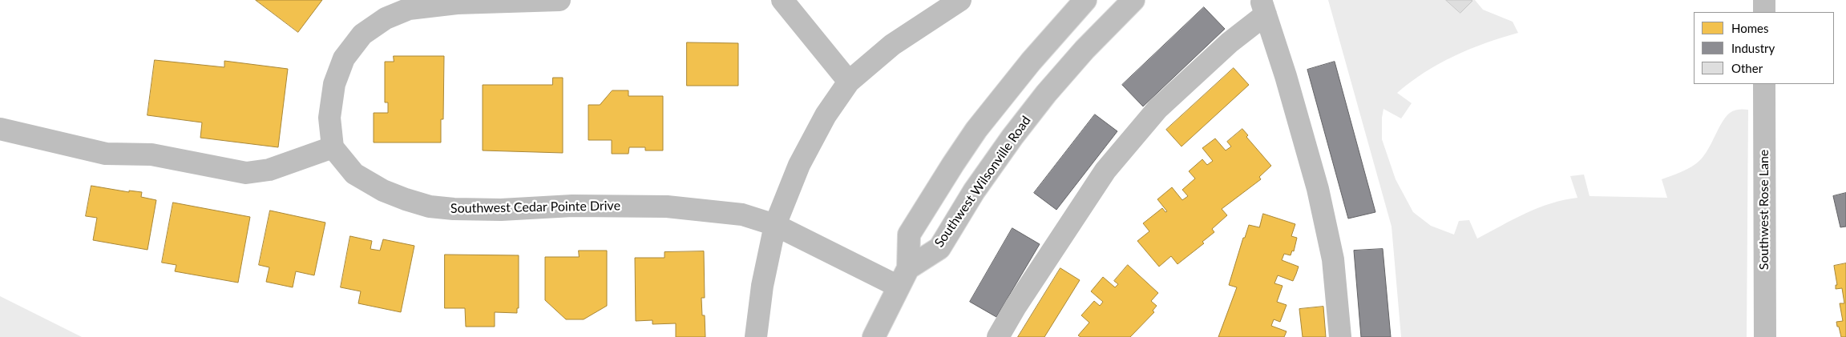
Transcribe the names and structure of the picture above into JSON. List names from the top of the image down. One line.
{"streets":{"street":["Southwest Wilsonville Road","Southwest Cedar Pointe Drive","Southwest Rose Lane"]},"crossings":[["Southwest Wilsonville Road","Southwest Cedar Pointe Drive"]],"legend":["Homes","Industry","Other"]}
